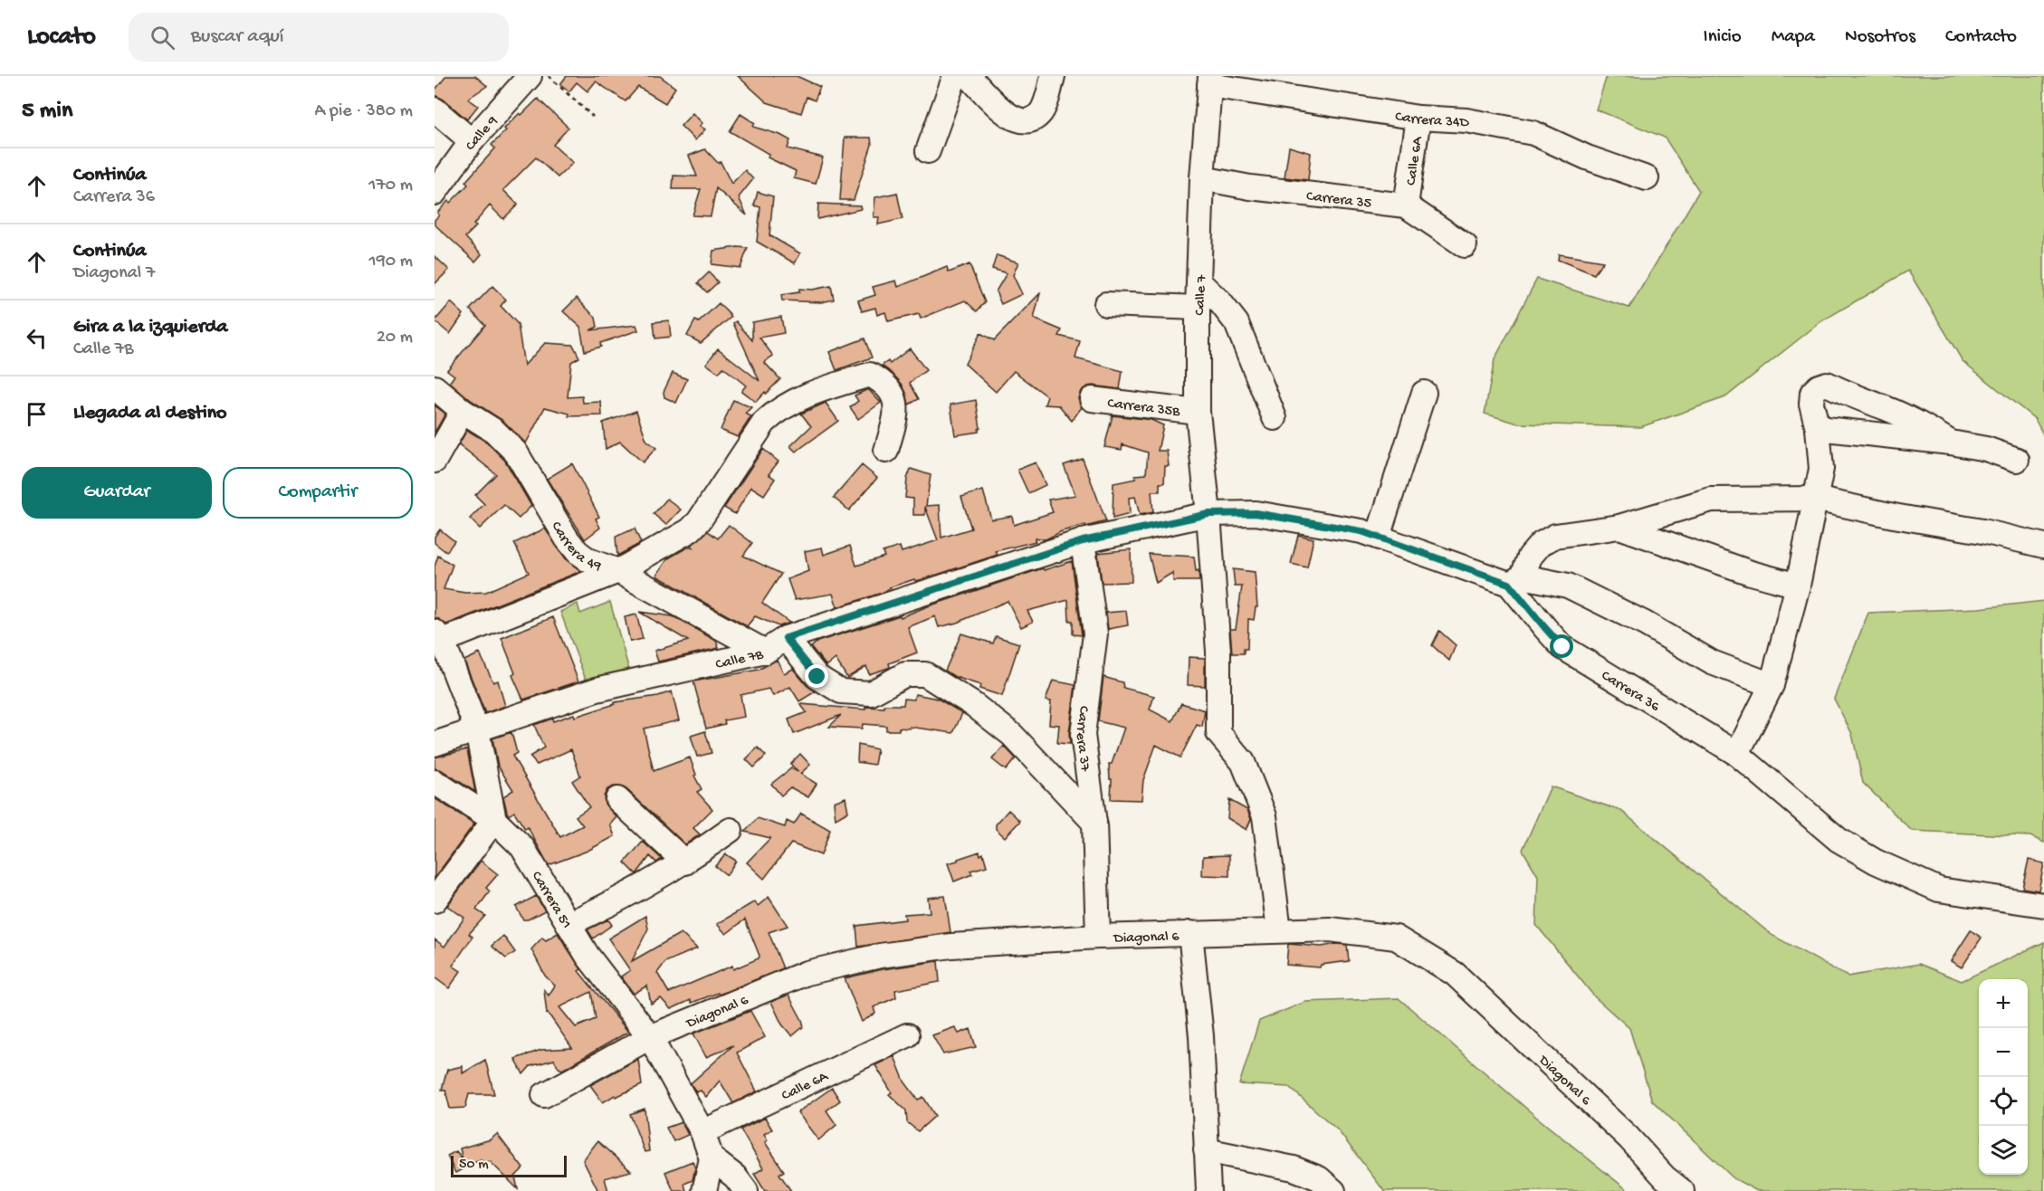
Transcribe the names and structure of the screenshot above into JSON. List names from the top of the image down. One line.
{"streets":{"street":["Carrera 34D","Calle 9","Calle 6A","Carrera 35","Calle 7","Carrera 35B","Carrera 49","Calle 7B","Carrera 36","Carrera 37","Carrera 51","Diagonal 6"]},"crossings":[["Carrera 34D","Calle 6A"],["Carrera 34D","Calle 7"],["Calle 6A","Carrera 35"],["Carrera 35","Calle 7"],["Calle 7","Carrera 35B"],["Calle 7","Calle 7B"],["Calle 7","Diagonal 6"],["Carrera 49","Calle 7B"],["Calle 7B","Carrera 37"],["Carrera 37","Diagonal 6"],["Carrera 51","Diagonal 6"]],"scale_bar":"50 m","page":{"header":"Locato","search":"Buscar aquí","nav":["Inicio","Mapa","Nosotros","Contacto"],"heading":["5 min","A pie · 380 m"],"list":[["Continúa","Carrera 36","170 m"],["Continúa","Diagonal 7","190 m"],["Gira a la izquierda","Calle 7B","20 m"],"Llegada al destino"],"buttons":["Guardar","Compartir"],"map_buttons":["+","−"],"scale":"50 m"}}
